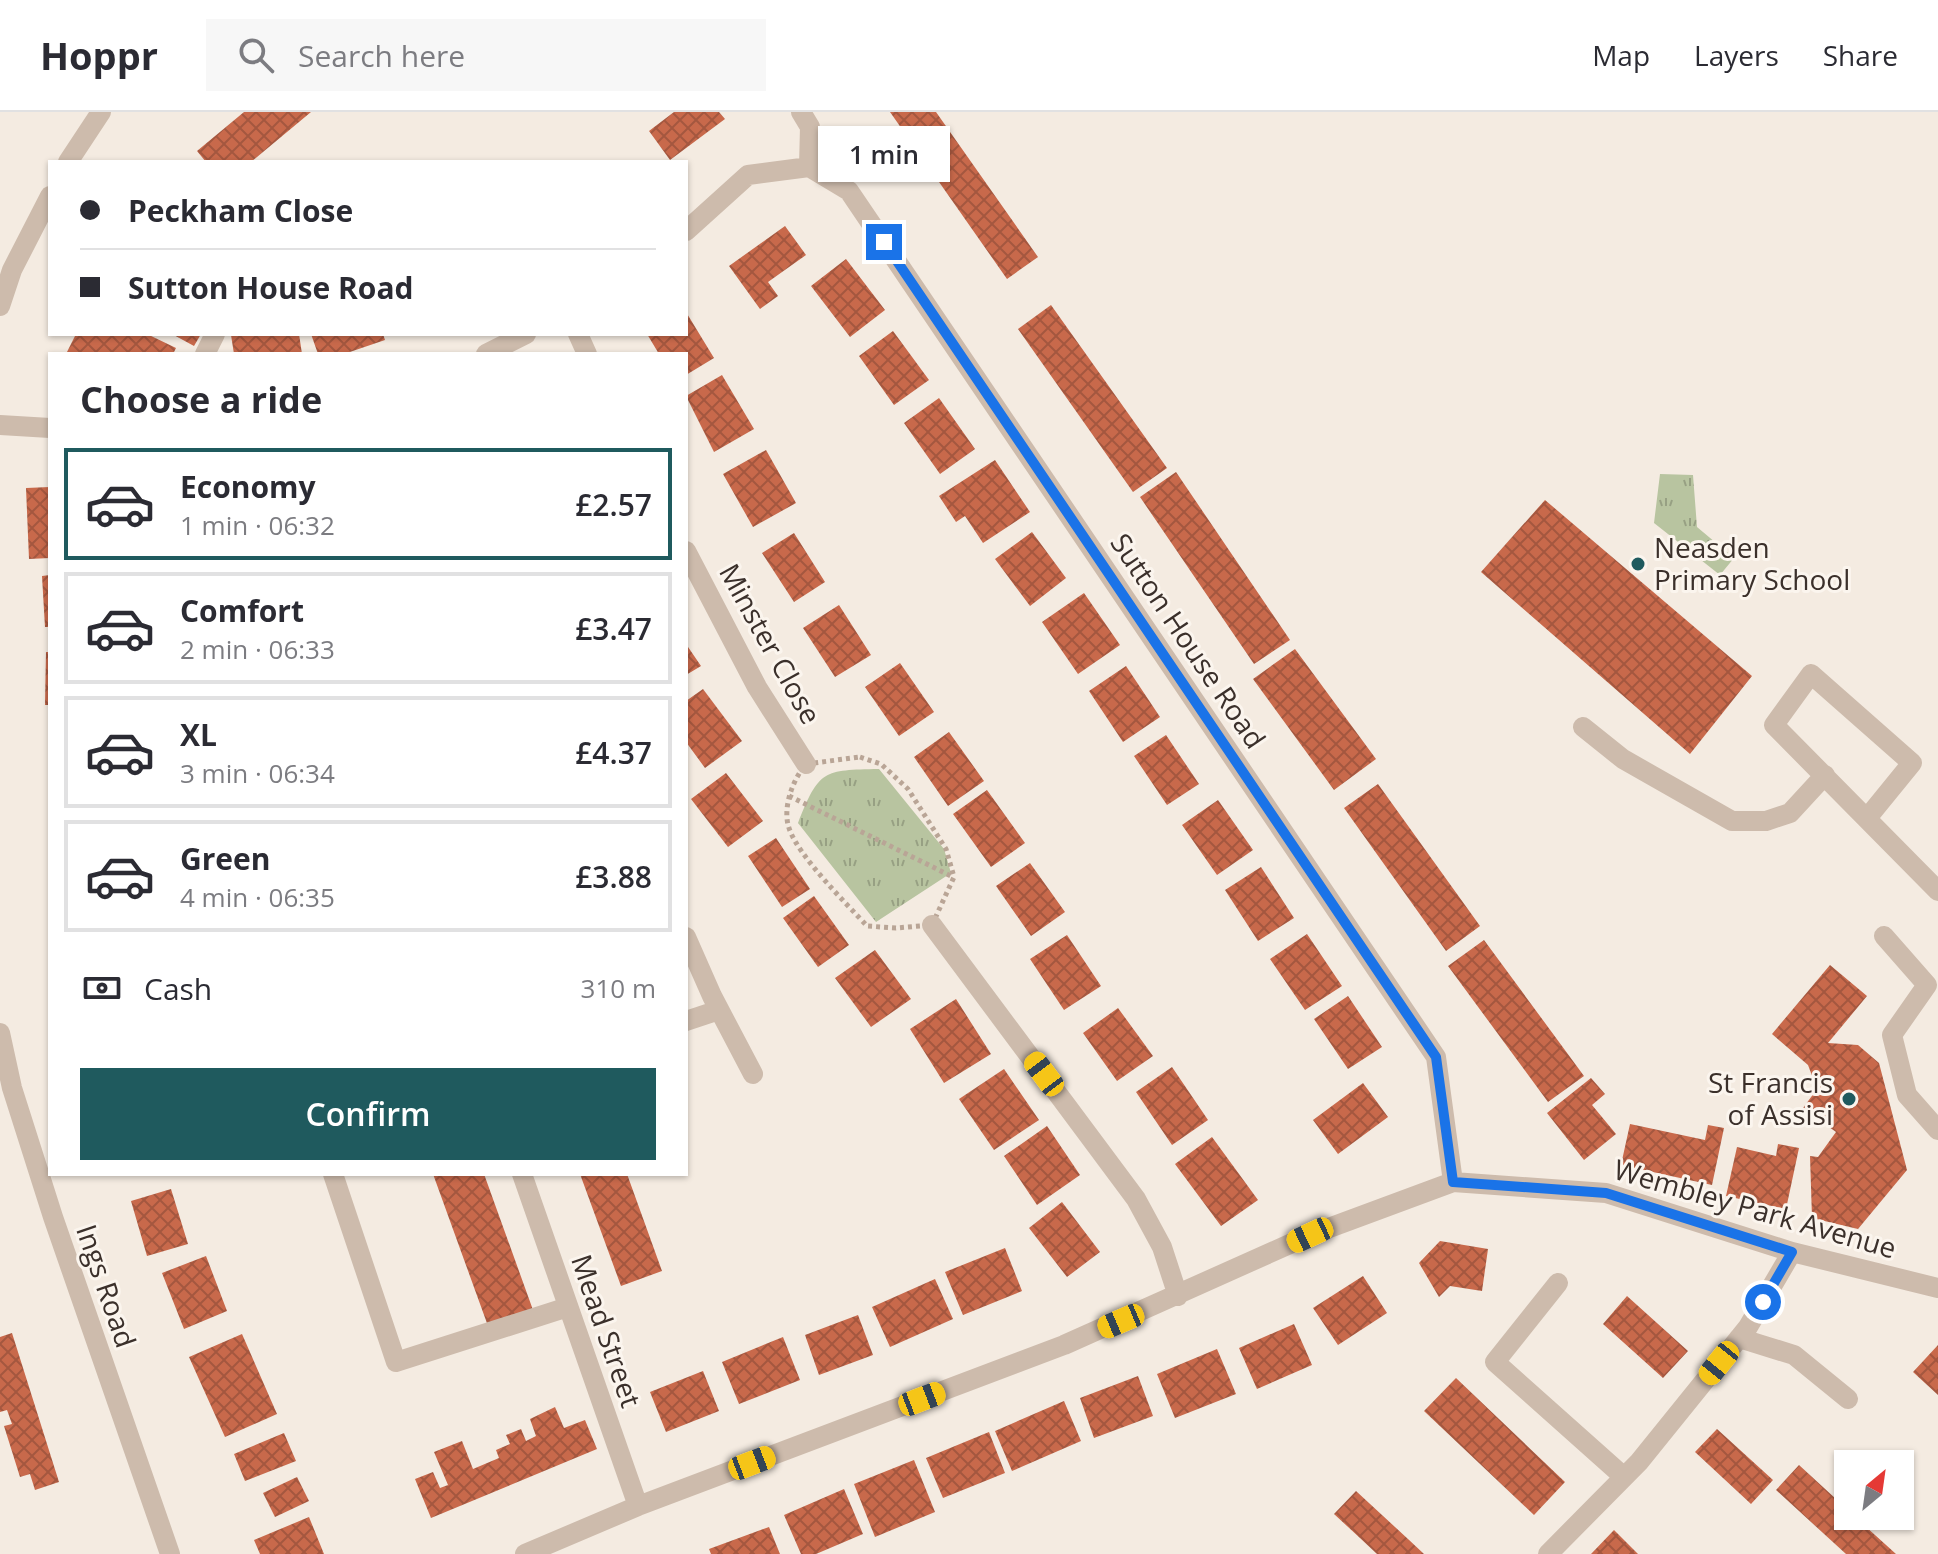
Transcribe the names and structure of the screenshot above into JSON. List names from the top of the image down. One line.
{"streets":{"street":["Sutton House Road","Minster Close","Wembley Park Avenue","Ings Road","Mead Street"]},"crossings":[["Sutton House Road","Wembley Park Avenue"],["Wembley Park Avenue","Mead Street"]],"places":["Neasden Primary School","St Francis of Assisi"],"north":"top right","page":{"header":"Hoppr","search":"Search here","nav":["Map","Layers","Share"],"bubble":"1 min","banner":["Peckham Close","Sutton House Road"],"heading":"Choose a ride","list":[{"name":"Economy","note":"1 min · 06:32","value":"£2.57"},{"name":"Comfort","note":"2 min · 06:33","value":"£3.47"},{"name":"XL","note":"3 min · 06:34","value":"£4.37"},{"name":"Green","note":"4 min · 06:35","value":"£3.88"}],"pay":["Cash","310 m"],"buttons":"Confirm"}}
